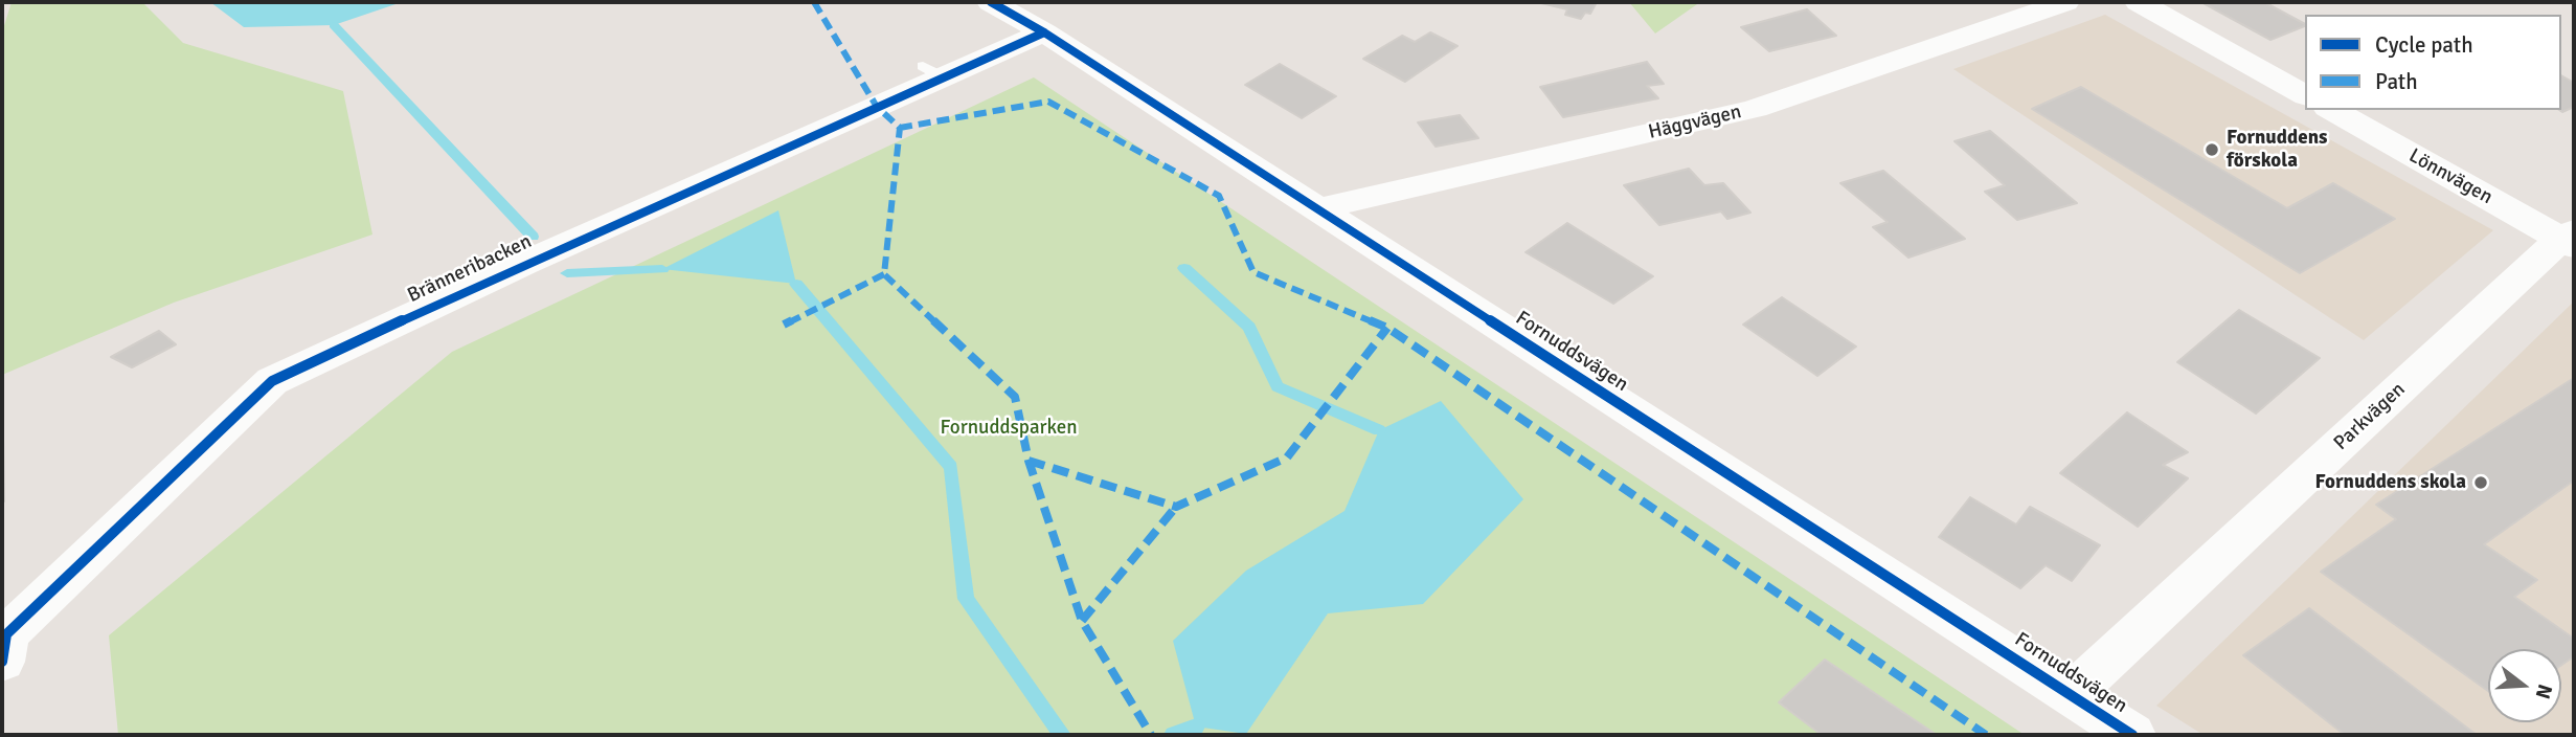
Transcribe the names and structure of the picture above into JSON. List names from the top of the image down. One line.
{"streets":{"street":["Häggvägen","Lönnvägen","Bränneribacken","Fornuddsvägen","Parkvägen"]},"crossings":[["Häggvägen","Fornuddsvägen"],["Lönnvägen","Parkvägen"],["Bränneribacken","Fornuddsvägen"],["Fornuddsvägen","Parkvägen"]],"parks":["Fornuddsparken"],"places":["Fornuddens förskola","Fornuddens skola"],"legend":["Cycle path","Path"],"north":"right"}
